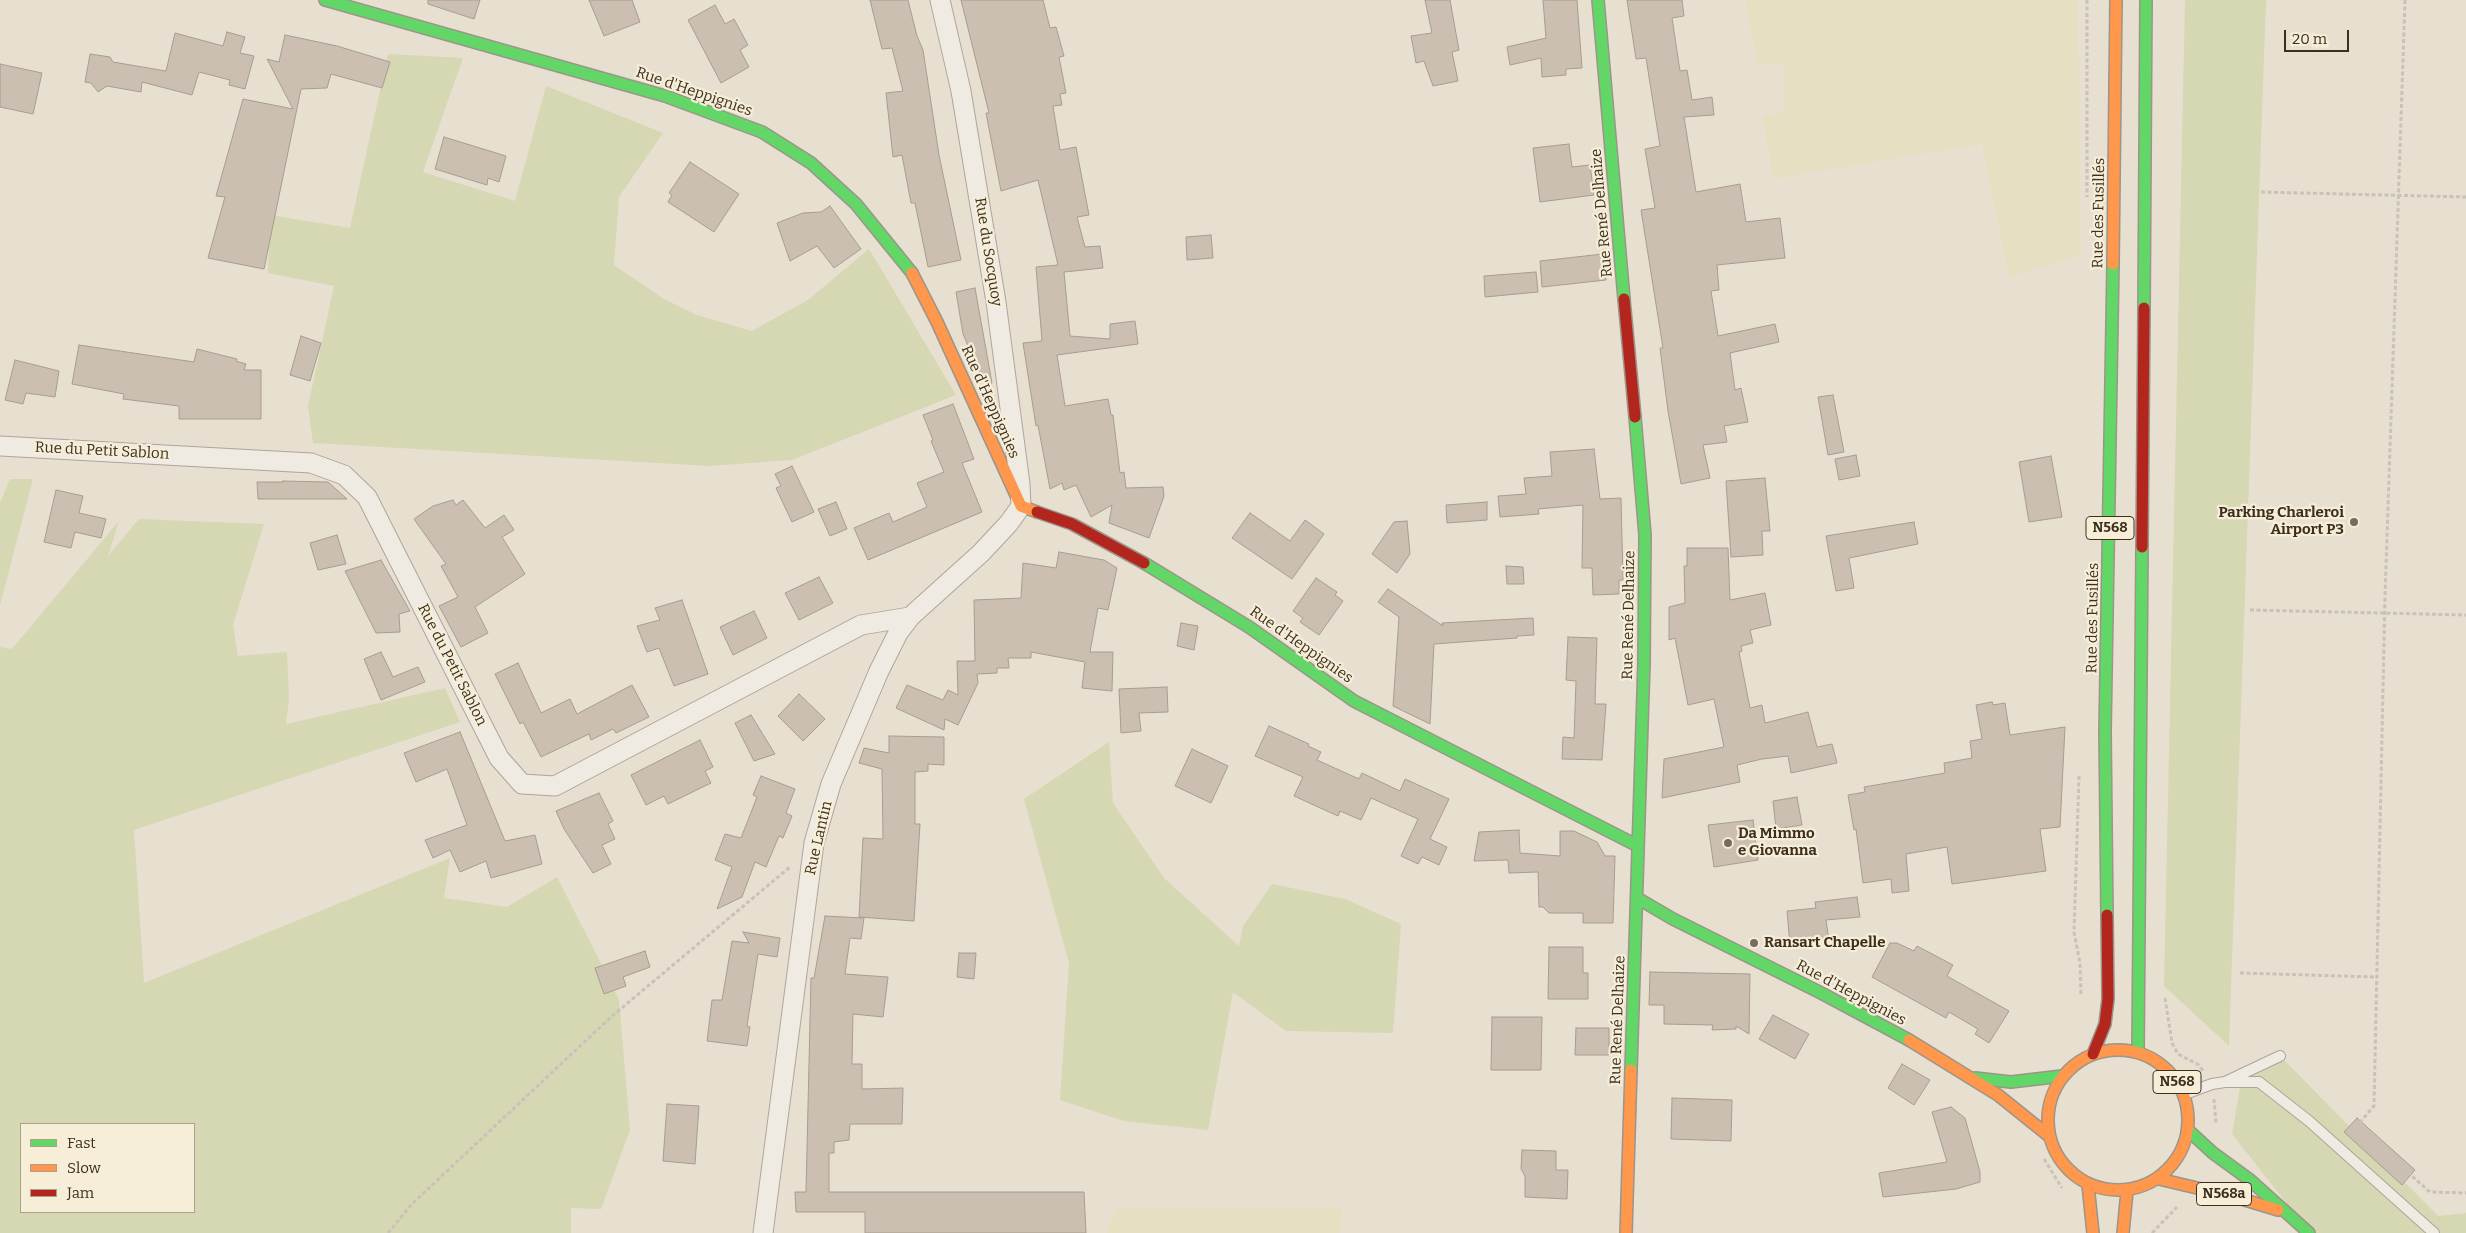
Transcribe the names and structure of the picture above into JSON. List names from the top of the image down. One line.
{"streets":{"main road":["Rue d'Heppignies","Rue René Delhaize","Rue des Fusillés","N568","N568a"],"street":["Rue du Socquoy","Rue du Petit Sablon","Rue Lantin"]},"crossings":[["Rue d'Heppignies","Rue René Delhaize"],["Rue d'Heppignies","Rue des Fusillés"],["Rue d'Heppignies","Rue du Socquoy"],["Rue d'Heppignies","N568"],["Rue d'Heppignies","Rue Lantin"],["Rue d'Heppignies","N568a"],["Rue des Fusillés","N568"],["Rue des Fusillés","N568a"],["Rue du Socquoy","Rue Lantin"],["Rue du Petit Sablon","Rue Lantin"],["N568","N568a"]],"places":["Parking Charleroi Airport P3","Da Mimmo e Giovanna","Ransart Chapelle"],"legend":["Fast","Slow","Jam"],"scale_bar":"20 m"}
